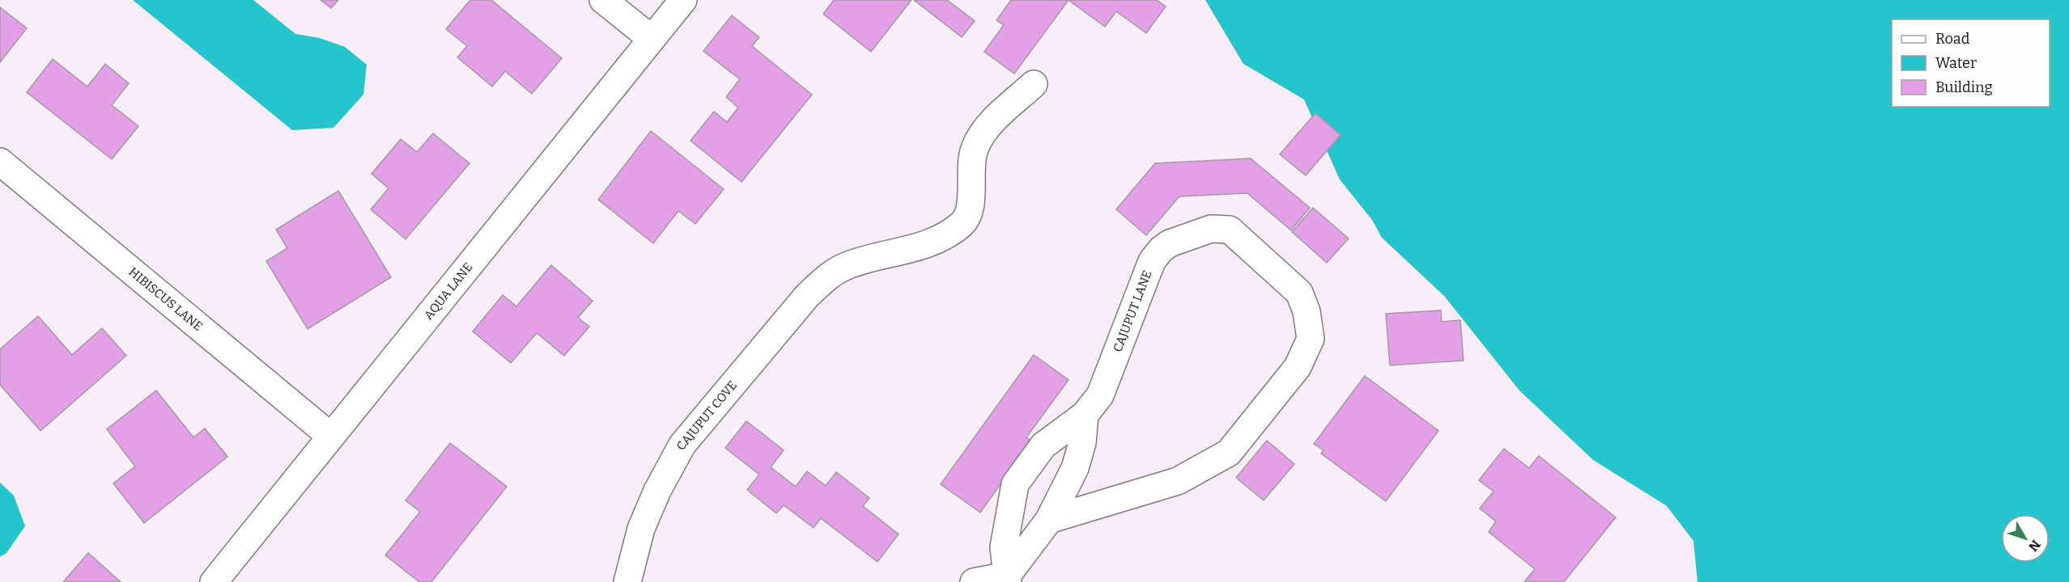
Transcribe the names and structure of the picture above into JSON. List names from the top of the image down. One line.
{"streets":{"street":["AQUA LANE","HIBISCUS LANE","CAJUPUT LANE","CAJUPUT COVE"]},"crossings":[["AQUA LANE","HIBISCUS LANE"]],"legend":["Road","Water","Building"],"north":"bottom right"}
